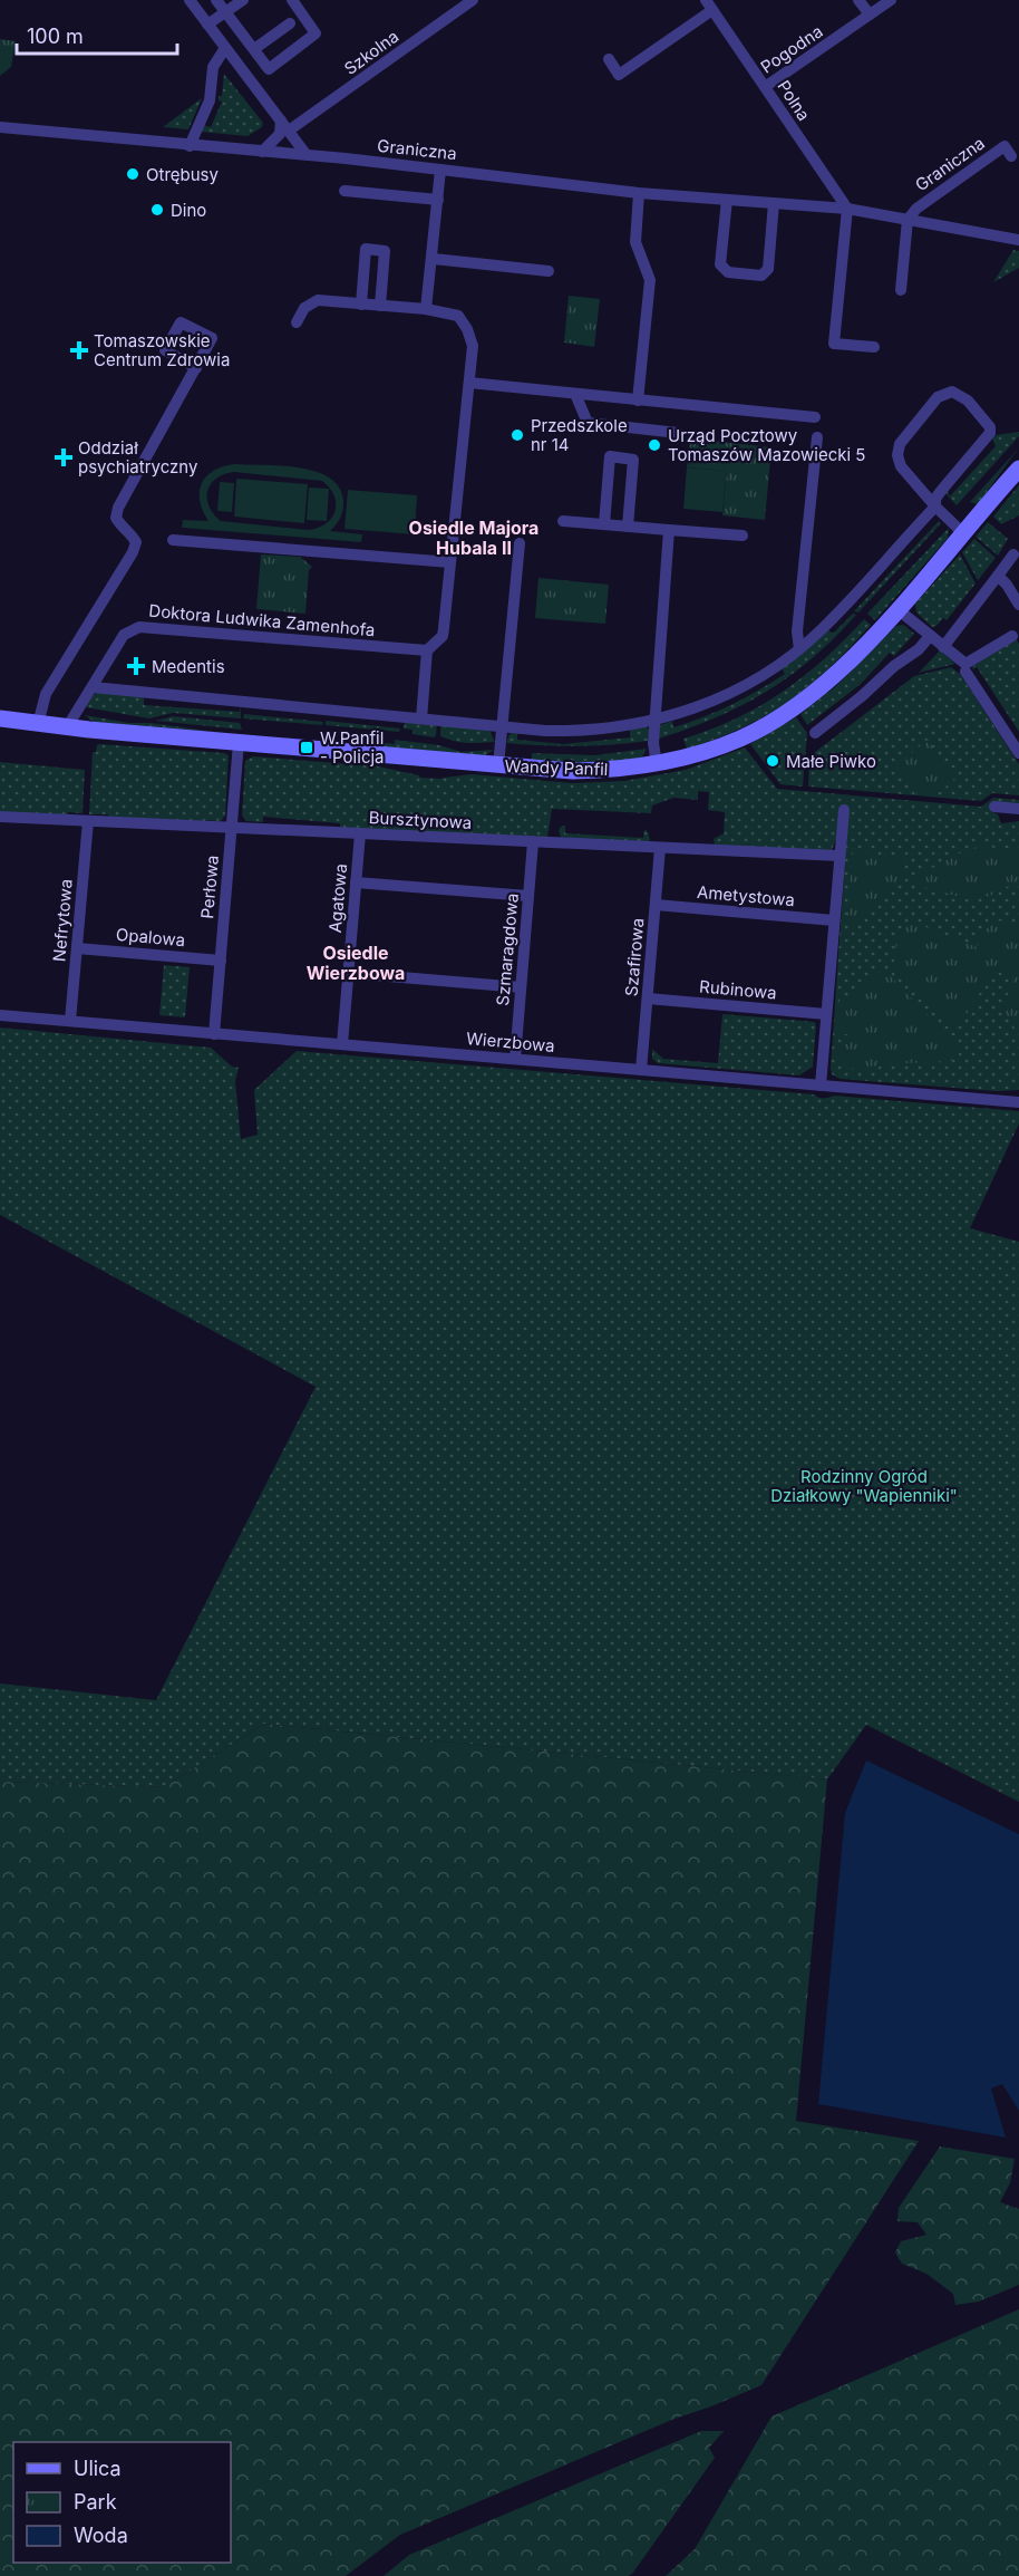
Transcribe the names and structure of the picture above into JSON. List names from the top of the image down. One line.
{"streets":{"street":["Pogodna","Szkolna","Polna","Graniczna","Doktora Ludwika Zamenhofa","Wandy Panfil","Bursztynowa","Perłowa","Ametystowa","Agatowa","Nefrytowa","Opalowa","Szmaragdowa","Szafirowa","Rubinowa","Wierzbowa"]},"crossings":[["Pogodna","Polna"],["Szkolna","Graniczna"],["Polna","Graniczna"],["Doktora Ludwika Zamenhofa","Wandy Panfil"],["Wandy Panfil","Perłowa"],["Bursztynowa","Perłowa"],["Bursztynowa","Agatowa"],["Bursztynowa","Nefrytowa"],["Bursztynowa","Szmaragdowa"],["Bursztynowa","Szafirowa"],["Perłowa","Opalowa"],["Perłowa","Wierzbowa"],["Ametystowa","Szafirowa"],["Agatowa","Wierzbowa"],["Nefrytowa","Opalowa"],["Nefrytowa","Wierzbowa"],["Szmaragdowa","Wierzbowa"],["Szafirowa","Rubinowa"],["Szafirowa","Wierzbowa"]],"districts":["Osiedle Majora Hubala II","Osiedle Wierzbowa"],"parks":["Rodzinny Ogród Działkowy \"Wapienniki\""],"places":{"other":["Otrębusy","Dino","Przedszkole nr 14","Urząd Pocztowy Tomaszów Mazowiecki 5","Małe Piwko"],"health":["Tomaszowskie Centrum Zdrowia","Oddział psychiatryczny","Medentis"],"transit":["W.Panfil - Policja"]},"legend":["Ulica","Park","Woda"],"scale_bar":"100 m"}
